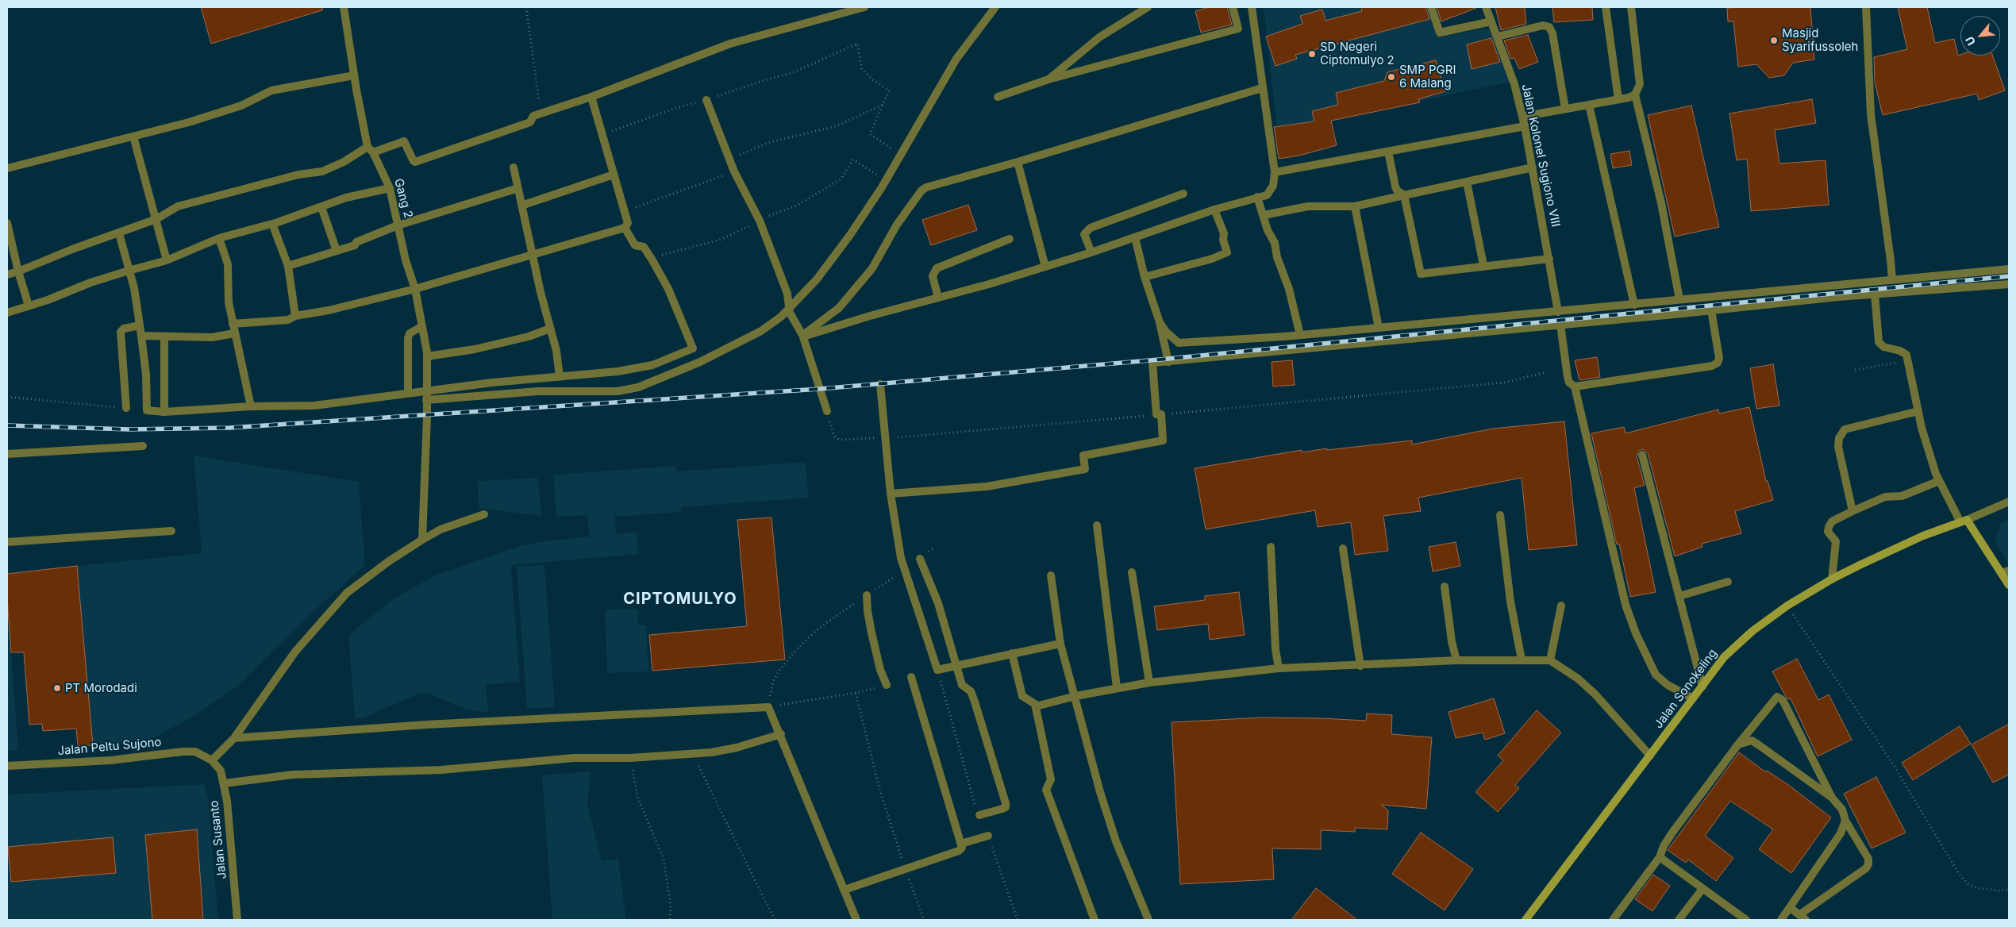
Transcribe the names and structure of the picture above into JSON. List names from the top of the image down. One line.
{"streets":{"street":["Jalan Kolonel Sugiono VIII","Gang 2","Jalan Sonokeling","Jalan Peltu Sujono","Jalan Susanto"]},"crossings":[["Jalan Peltu Sujono","Jalan Susanto"]],"districts":["CIPTOMULYO"],"places":["Masjid Syarifussoleh","SD Negeri Ciptomulyo 2","SMP PGRI 6 Malang","PT Morodadi"],"north":"bottom left"}
